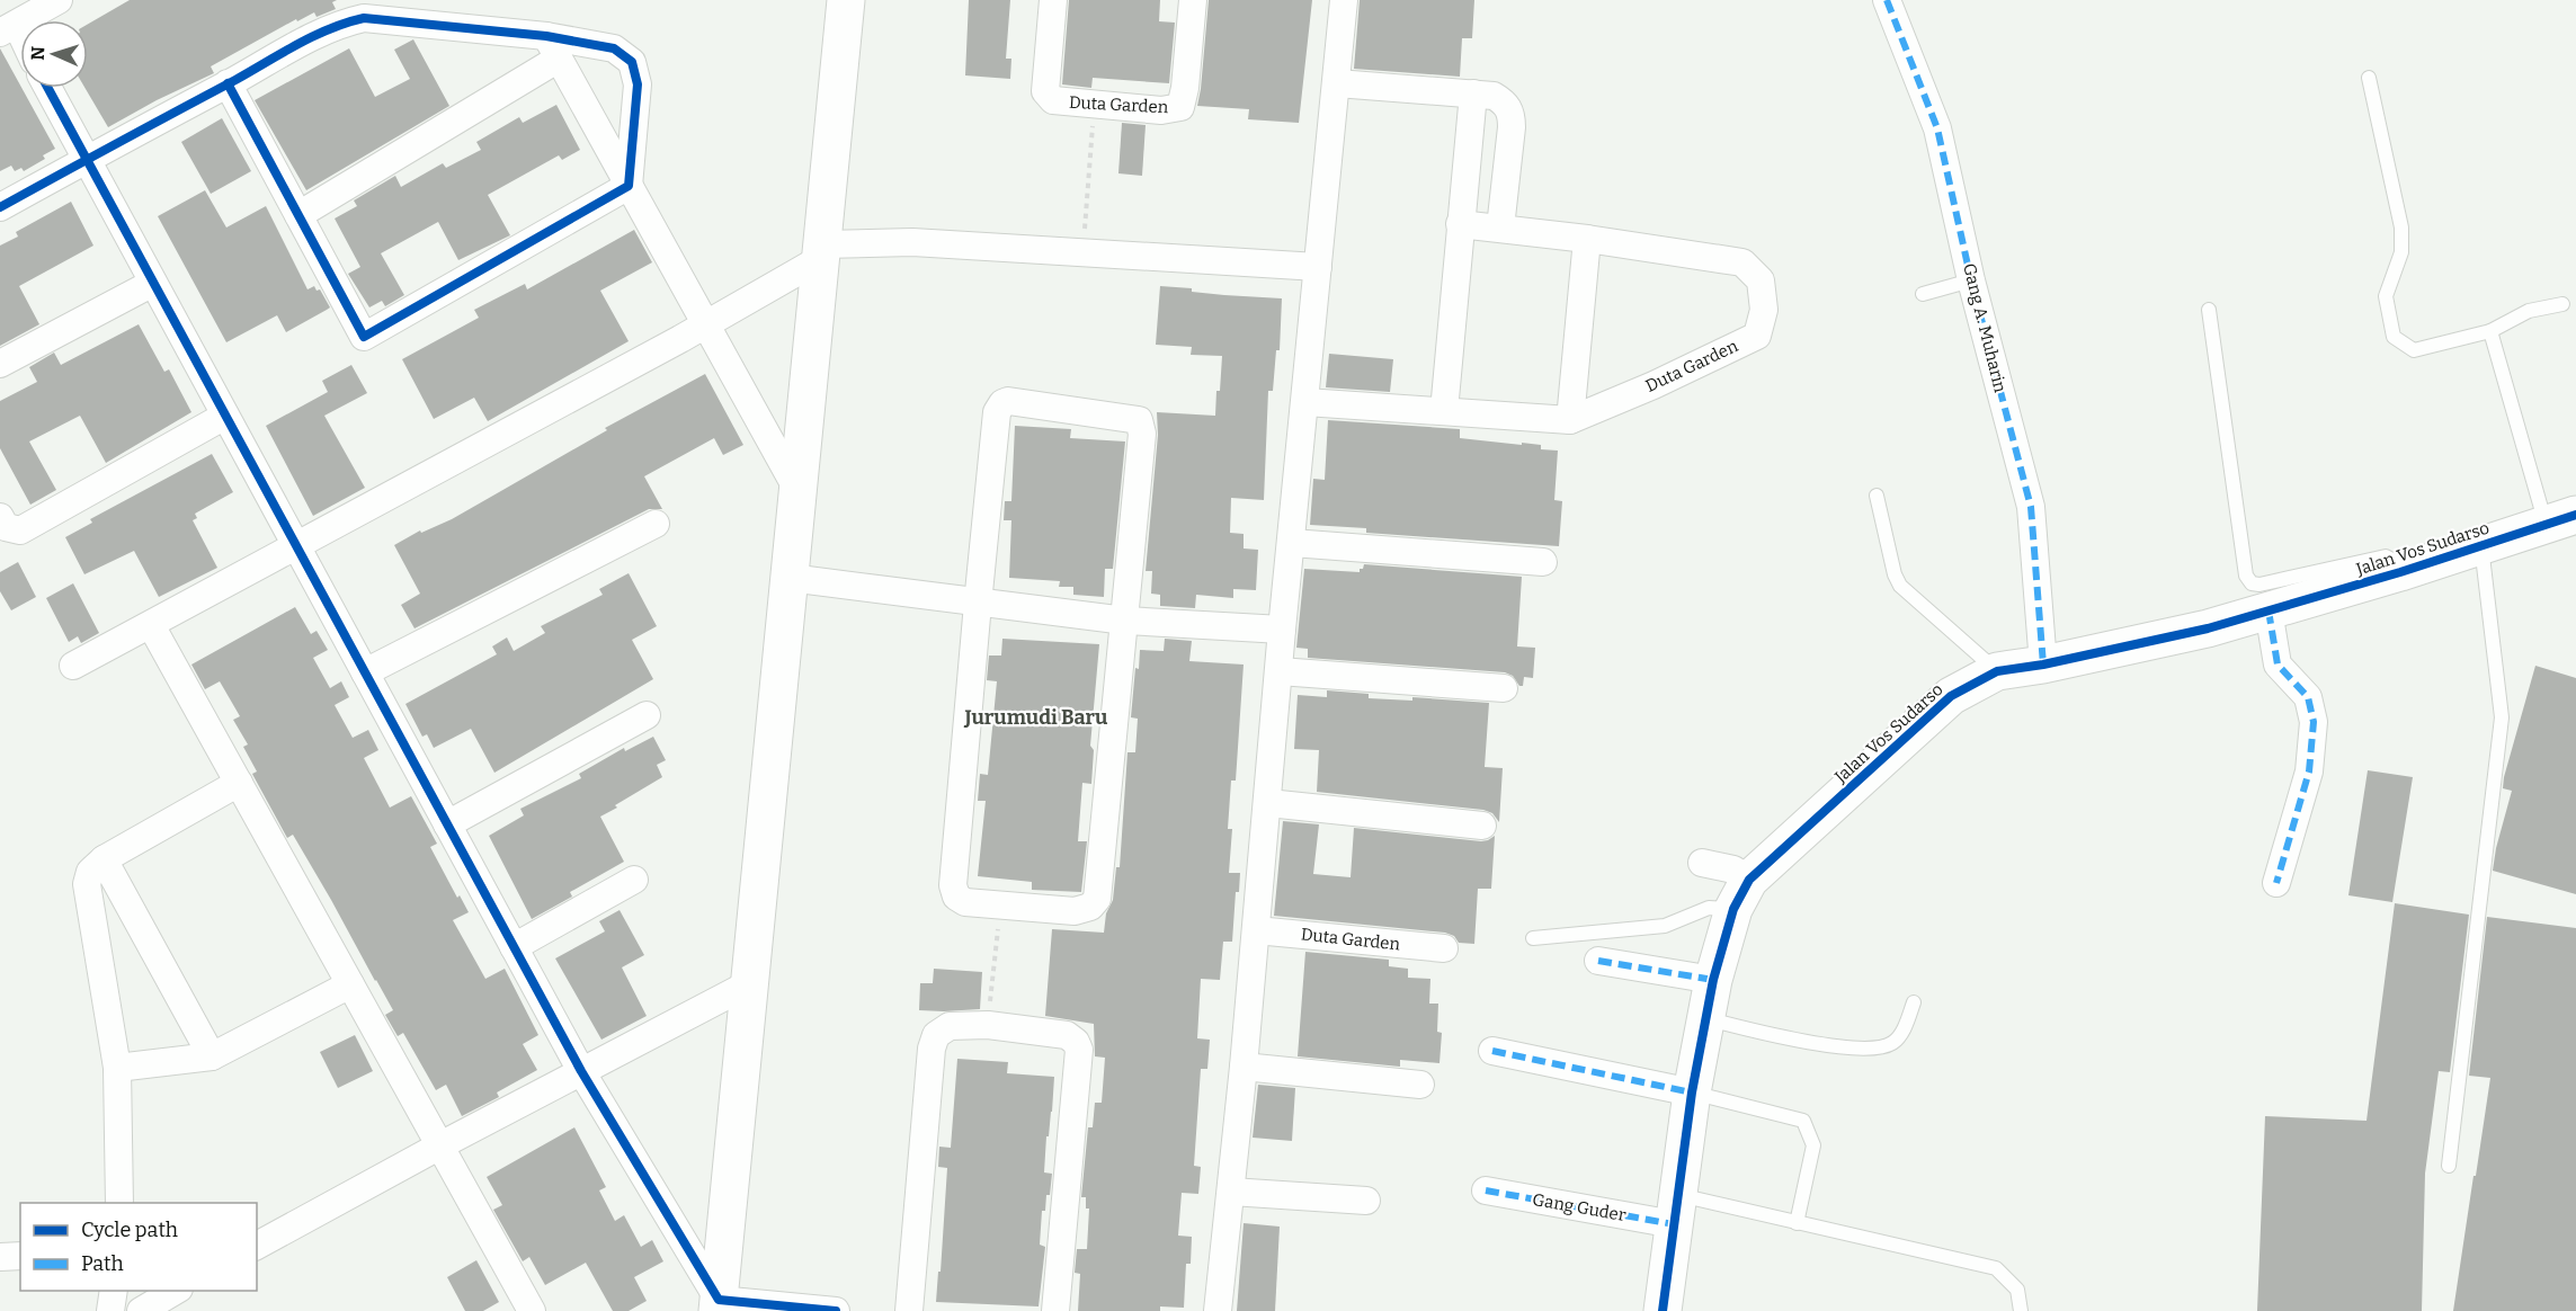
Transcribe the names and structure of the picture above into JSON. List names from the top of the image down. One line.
{"streets":{"street":["Duta Garden","Gang A. Muharin","Jalan Vos Sudarso","Gang Guder"]},"crossings":[["Gang A. Muharin","Jalan Vos Sudarso"]],"districts":["Jurumudi Baru"],"legend":["Cycle path","Path"],"north":"left"}
